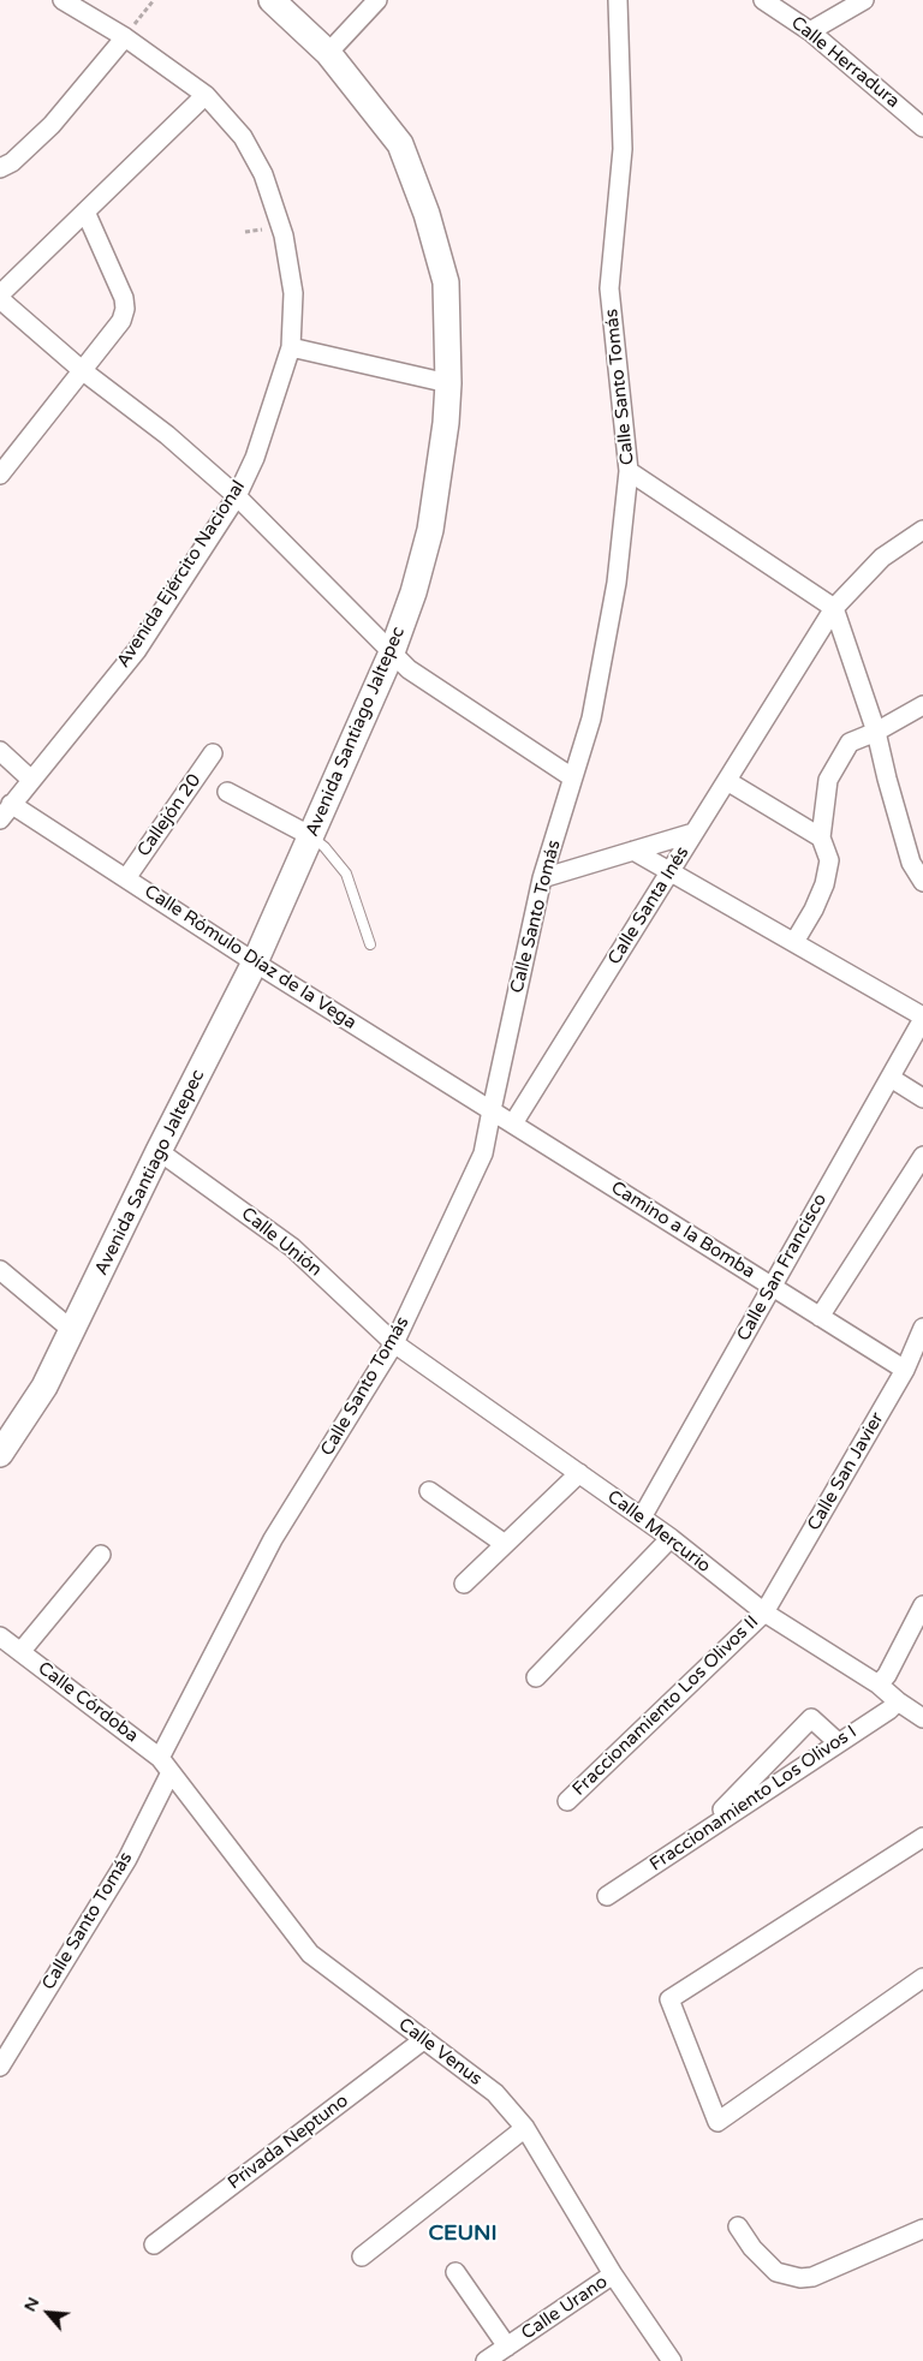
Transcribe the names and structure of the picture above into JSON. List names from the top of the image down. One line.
{"streets":{"street":["Calle Herradura","Calle Santo Tomás","Avenida Ejército Nacional","Avenida Santiago Jaltepec","Callejón 20","Calle Santa Inés","Calle Rómulo Díaz de la Vega","Camino a la Bomba","Calle Unión","Calle San Francisco","Calle San Javier","Calle Mercurio","Calle Córdoba","Fraccionamiento Los Olivos II","Fraccionamiento Los Olivos I","Calle Venus","Privada Neptuno","Calle Urano"]},"crossings":[["Calle Santo Tomás","Calle Rómulo Díaz de la Vega"],["Calle Santo Tomás","Camino a la Bomba"],["Calle Santo Tomás","Calle Unión"],["Calle Santo Tomás","Calle Mercurio"],["Calle Santo Tomás","Calle Córdoba"],["Calle Santo Tomás","Calle Venus"],["Avenida Ejército Nacional","Calle Rómulo Díaz de la Vega"],["Avenida Santiago Jaltepec","Calle Rómulo Díaz de la Vega"],["Avenida Santiago Jaltepec","Calle Unión"],["Callejón 20","Calle Rómulo Díaz de la Vega"],["Calle Santa Inés","Camino a la Bomba"],["Calle Rómulo Díaz de la Vega","Camino a la Bomba"],["Camino a la Bomba","Calle San Francisco"],["Camino a la Bomba","Calle San Javier"],["Calle Unión","Calle Mercurio"],["Calle San Francisco","Calle Mercurio"],["Calle San Javier","Calle Mercurio"],["Calle San Javier","Fraccionamiento Los Olivos II"],["Calle Mercurio","Fraccionamiento Los Olivos II"],["Calle Mercurio","Fraccionamiento Los Olivos I"],["Calle Córdoba","Calle Venus"],["Calle Venus","Privada Neptuno"],["Calle Venus","Calle Urano"]],"districts":["CEUNI"],"north":"top left"}
